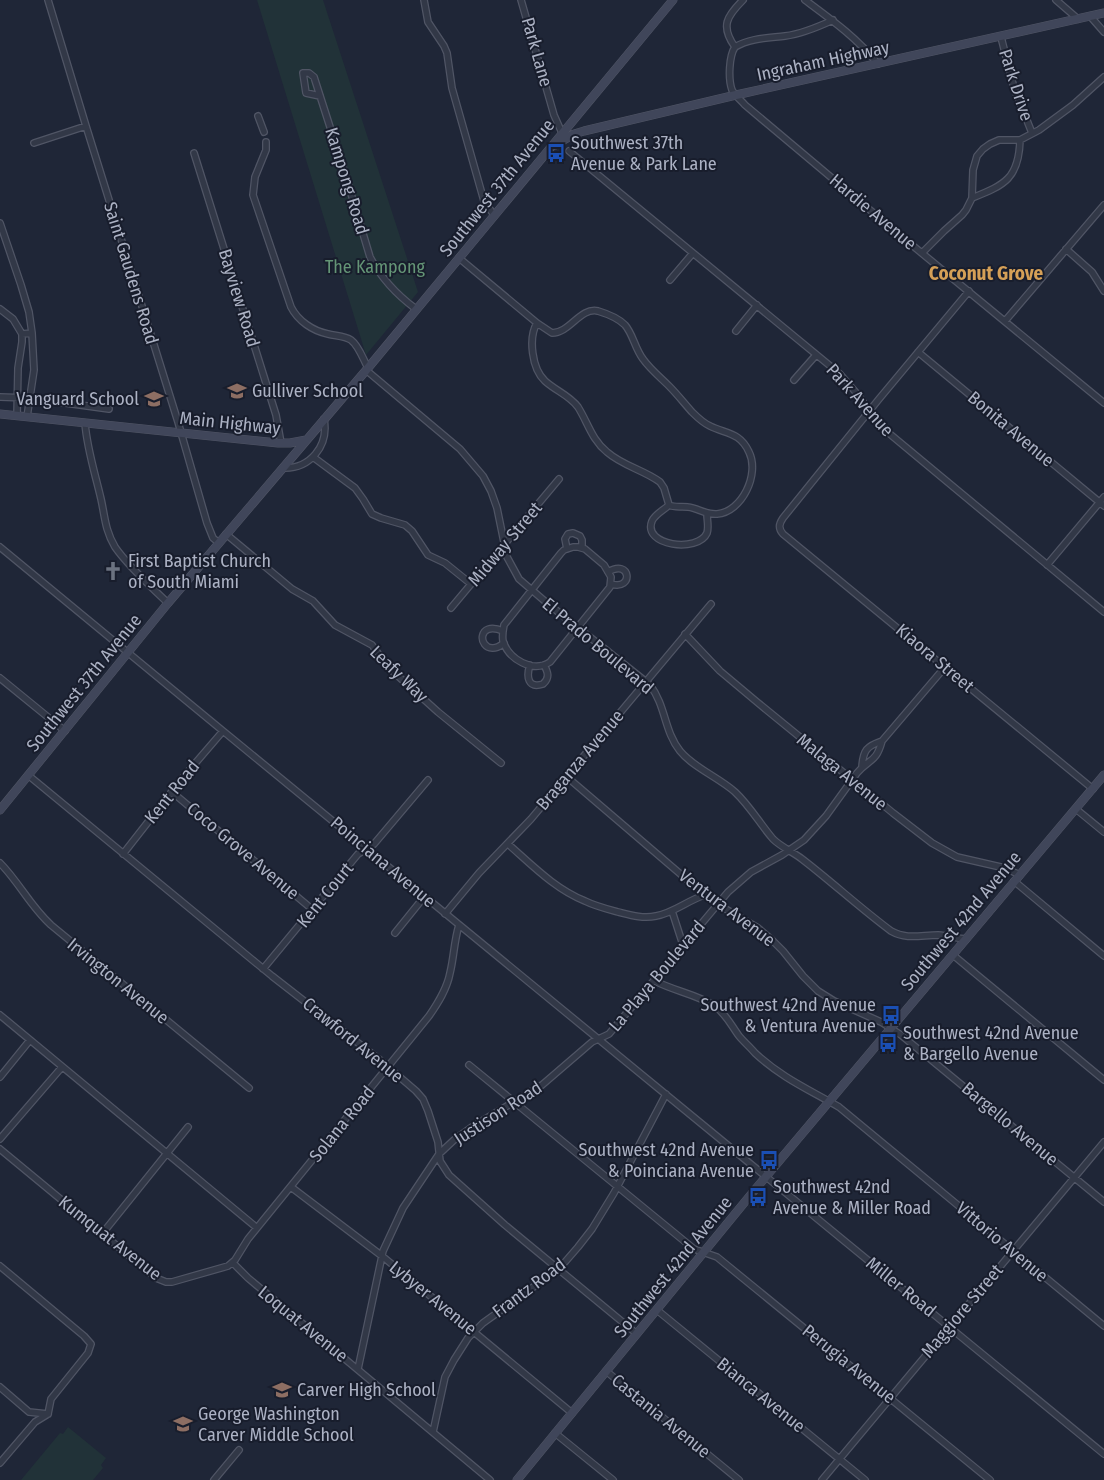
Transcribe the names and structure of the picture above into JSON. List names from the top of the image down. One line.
{"streets":{"main road":["Ingraham Highway","Southwest 37th Avenue","Main Highway","Southwest 42nd Avenue"],"street":["Park Lane","Park Drive","Kampong Road","Hardie Avenue","Saint Gaudens Road","Bayview Road","Park Avenue","Bonita Avenue","Midway Street","El Prado Boulevard","Kiaora Street","Leafy Way","Braganza Avenue","Malaga Avenue","Kent Road","Coco Grove Avenue","Poinciana Avenue","Kent Court","Ventura Avenue","La Playa Boulevard","Irvington Avenue","Crawford Avenue","Justison Road","Solana Road","Bargello Avenue","Kumquat Avenue","Vittorio Avenue","Miller Road","Frantz Road","Lybyer Avenue","Maggiore Street","Loquat Avenue","Perugia Avenue","Bianca Avenue","Castania Avenue"]},"crossings":[["Park Lane","Southwest 37th Avenue"],["Ingraham Highway","Park Drive"],["Ingraham Highway","Southwest 37th Avenue"],["Ingraham Highway","Hardie Avenue"],["Kampong Road","Southwest 37th Avenue"],["Southwest 37th Avenue","Saint Gaudens Road"],["Southwest 37th Avenue","Main Highway"],["Southwest 37th Avenue","El Prado Boulevard"],["Southwest 37th Avenue","Leafy Way"],["Southwest 37th Avenue","Poinciana Avenue"],["Southwest 37th Avenue","Crawford Avenue"],["Saint Gaudens Road","Main Highway"],["Bayview Road","Main Highway"],["Park Avenue","Kiaora Street"],["Midway Street","El Prado Boulevard"],["El Prado Boulevard","Braganza Avenue"],["El Prado Boulevard","Southwest 42nd Avenue"],["El Prado Boulevard","La Playa Boulevard"],["Kiaora Street","Southwest 42nd Avenue"],["Kiaora Street","La Playa Boulevard"],["Braganza Avenue","Malaga Avenue"],["Braganza Avenue","Poinciana Avenue"],["Braganza Avenue","Ventura Avenue"],["Malaga Avenue","Southwest 42nd Avenue"],["Malaga Avenue","La Playa Boulevard"],["Kent Road","Coco Grove Avenue"],["Kent Road","Poinciana Avenue"],["Kent Road","Crawford Avenue"],["Coco Grove Avenue","Kent Court"],["Poinciana Avenue","Kent Court"],["Poinciana Avenue","Southwest 42nd Avenue"],["Poinciana Avenue","La Playa Boulevard"],["Poinciana Avenue","Justison Road"],["Poinciana Avenue","Solana Road"],["Poinciana Avenue","Miller Road"],["Poinciana Avenue","Frantz Road"],["Kent Court","Crawford Avenue"],["Ventura Avenue","Southwest 42nd Avenue"],["Ventura Avenue","La Playa Boulevard"],["Ventura Avenue","Bargello Avenue"],["Southwest 42nd Avenue","Crawford Avenue"],["Southwest 42nd Avenue","Bargello Avenue"],["Southwest 42nd Avenue","Vittorio Avenue"],["Southwest 42nd Avenue","Miller Road"],["Southwest 42nd Avenue","Lybyer Avenue"],["Southwest 42nd Avenue","Perugia Avenue"],["Southwest 42nd Avenue","Bianca Avenue"],["Southwest 42nd Avenue","Castania Avenue"],["La Playa Boulevard","Justison Road"],["La Playa Boulevard","Vittorio Avenue"],["Crawford Avenue","Justison Road"],["Crawford Avenue","Solana Road"],["Crawford Avenue","Frantz Road"],["Justison Road","Lybyer Avenue"],["Justison Road","Loquat Avenue"],["Justison Road","Perugia Avenue"],["Solana Road","Kumquat Avenue"],["Solana Road","Lybyer Avenue"],["Solana Road","Loquat Avenue"],["Bargello Avenue","Maggiore Street"],["Kumquat Avenue","Loquat Avenue"],["Vittorio Avenue","Maggiore Street"],["Miller Road","Maggiore Street"],["Frantz Road","Lybyer Avenue"],["Frantz Road","Loquat Avenue"],["Frantz Road","Perugia Avenue"],["Maggiore Street","Perugia Avenue"],["Maggiore Street","Bianca Avenue"]],"districts":["Coconut Grove"],"parks":["The Kampong"],"places":{"bus stop":["Southwest 37th Avenue & Park Lane","Southwest 42nd Avenue & Ventura Avenue","Southwest 42nd Avenue & Bargello Avenue","Southwest 42nd Avenue & Poinciana Avenue","Southwest 42nd Avenue & Miller Road"],"school or university":["Gulliver School","Vanguard School","Carver High School","George Washington Carver Middle School"],"church":["First Baptist Church of South Miami"]}}
